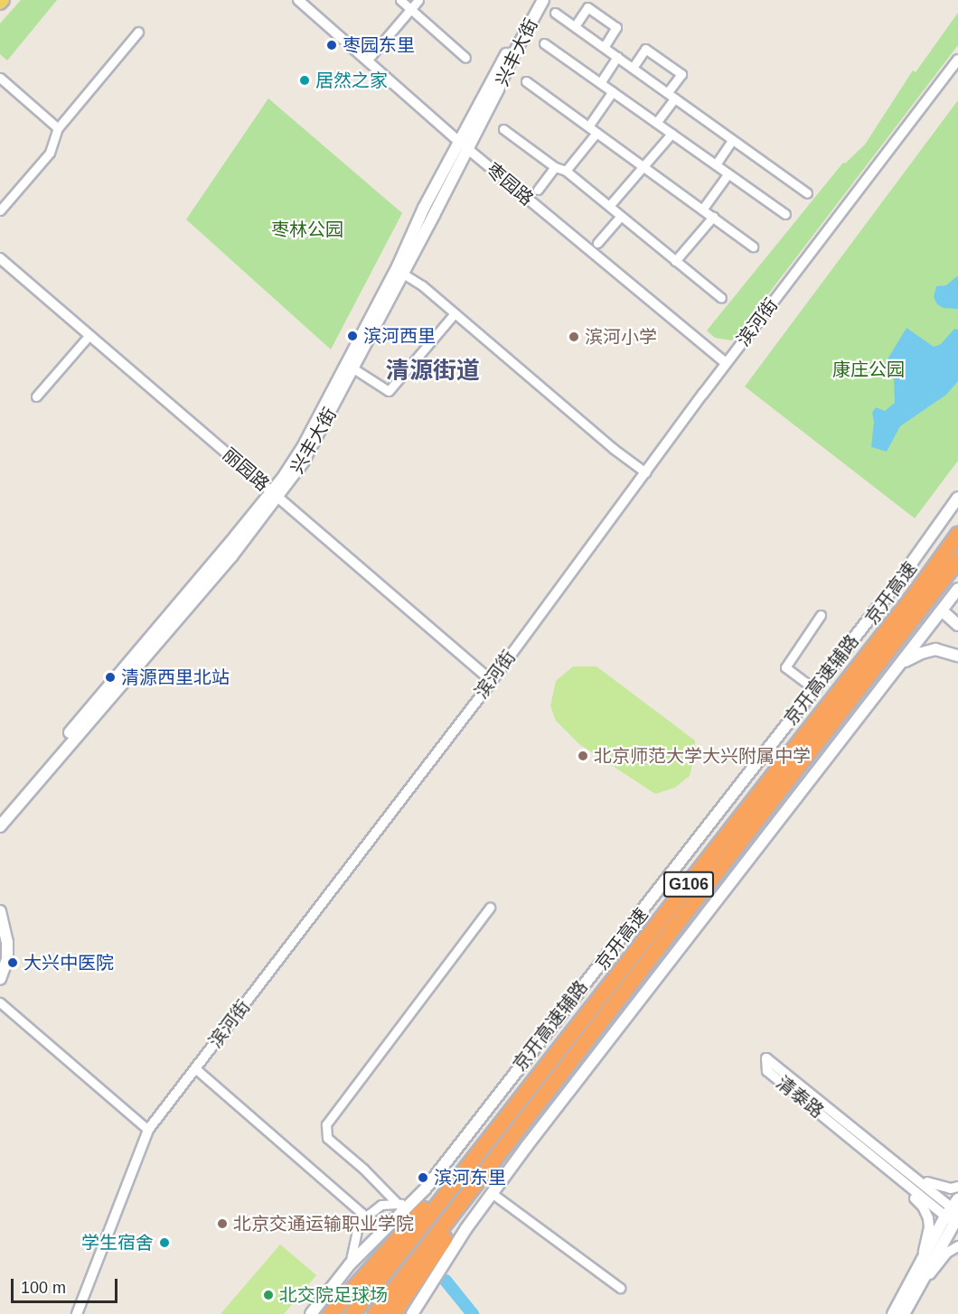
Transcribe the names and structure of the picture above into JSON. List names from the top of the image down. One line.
{"streets":{"highway":["京开高速","G106"],"main road":["兴丰大街","京开高速辅路"],"street":["枣园路","滨河街","丽园路","清泰路"]},"crossings":[["兴丰大街","枣园路"],["兴丰大街","丽园路"],["枣园路","滨河街"],["滨河街","丽园路"],["京开高速","京开高速辅路"]],"districts":["清源街道"],"parks":["枣林公园","康庄公园"],"places":["枣园东里","居然之家","滨河西里","滨河小学","清源西里北站","北京师范大学大兴附属中学","大兴中医院","滨河东里","北京交通运输职业学院","学生宿舍","北交院足球场"],"scale_bar":"100 m"}
